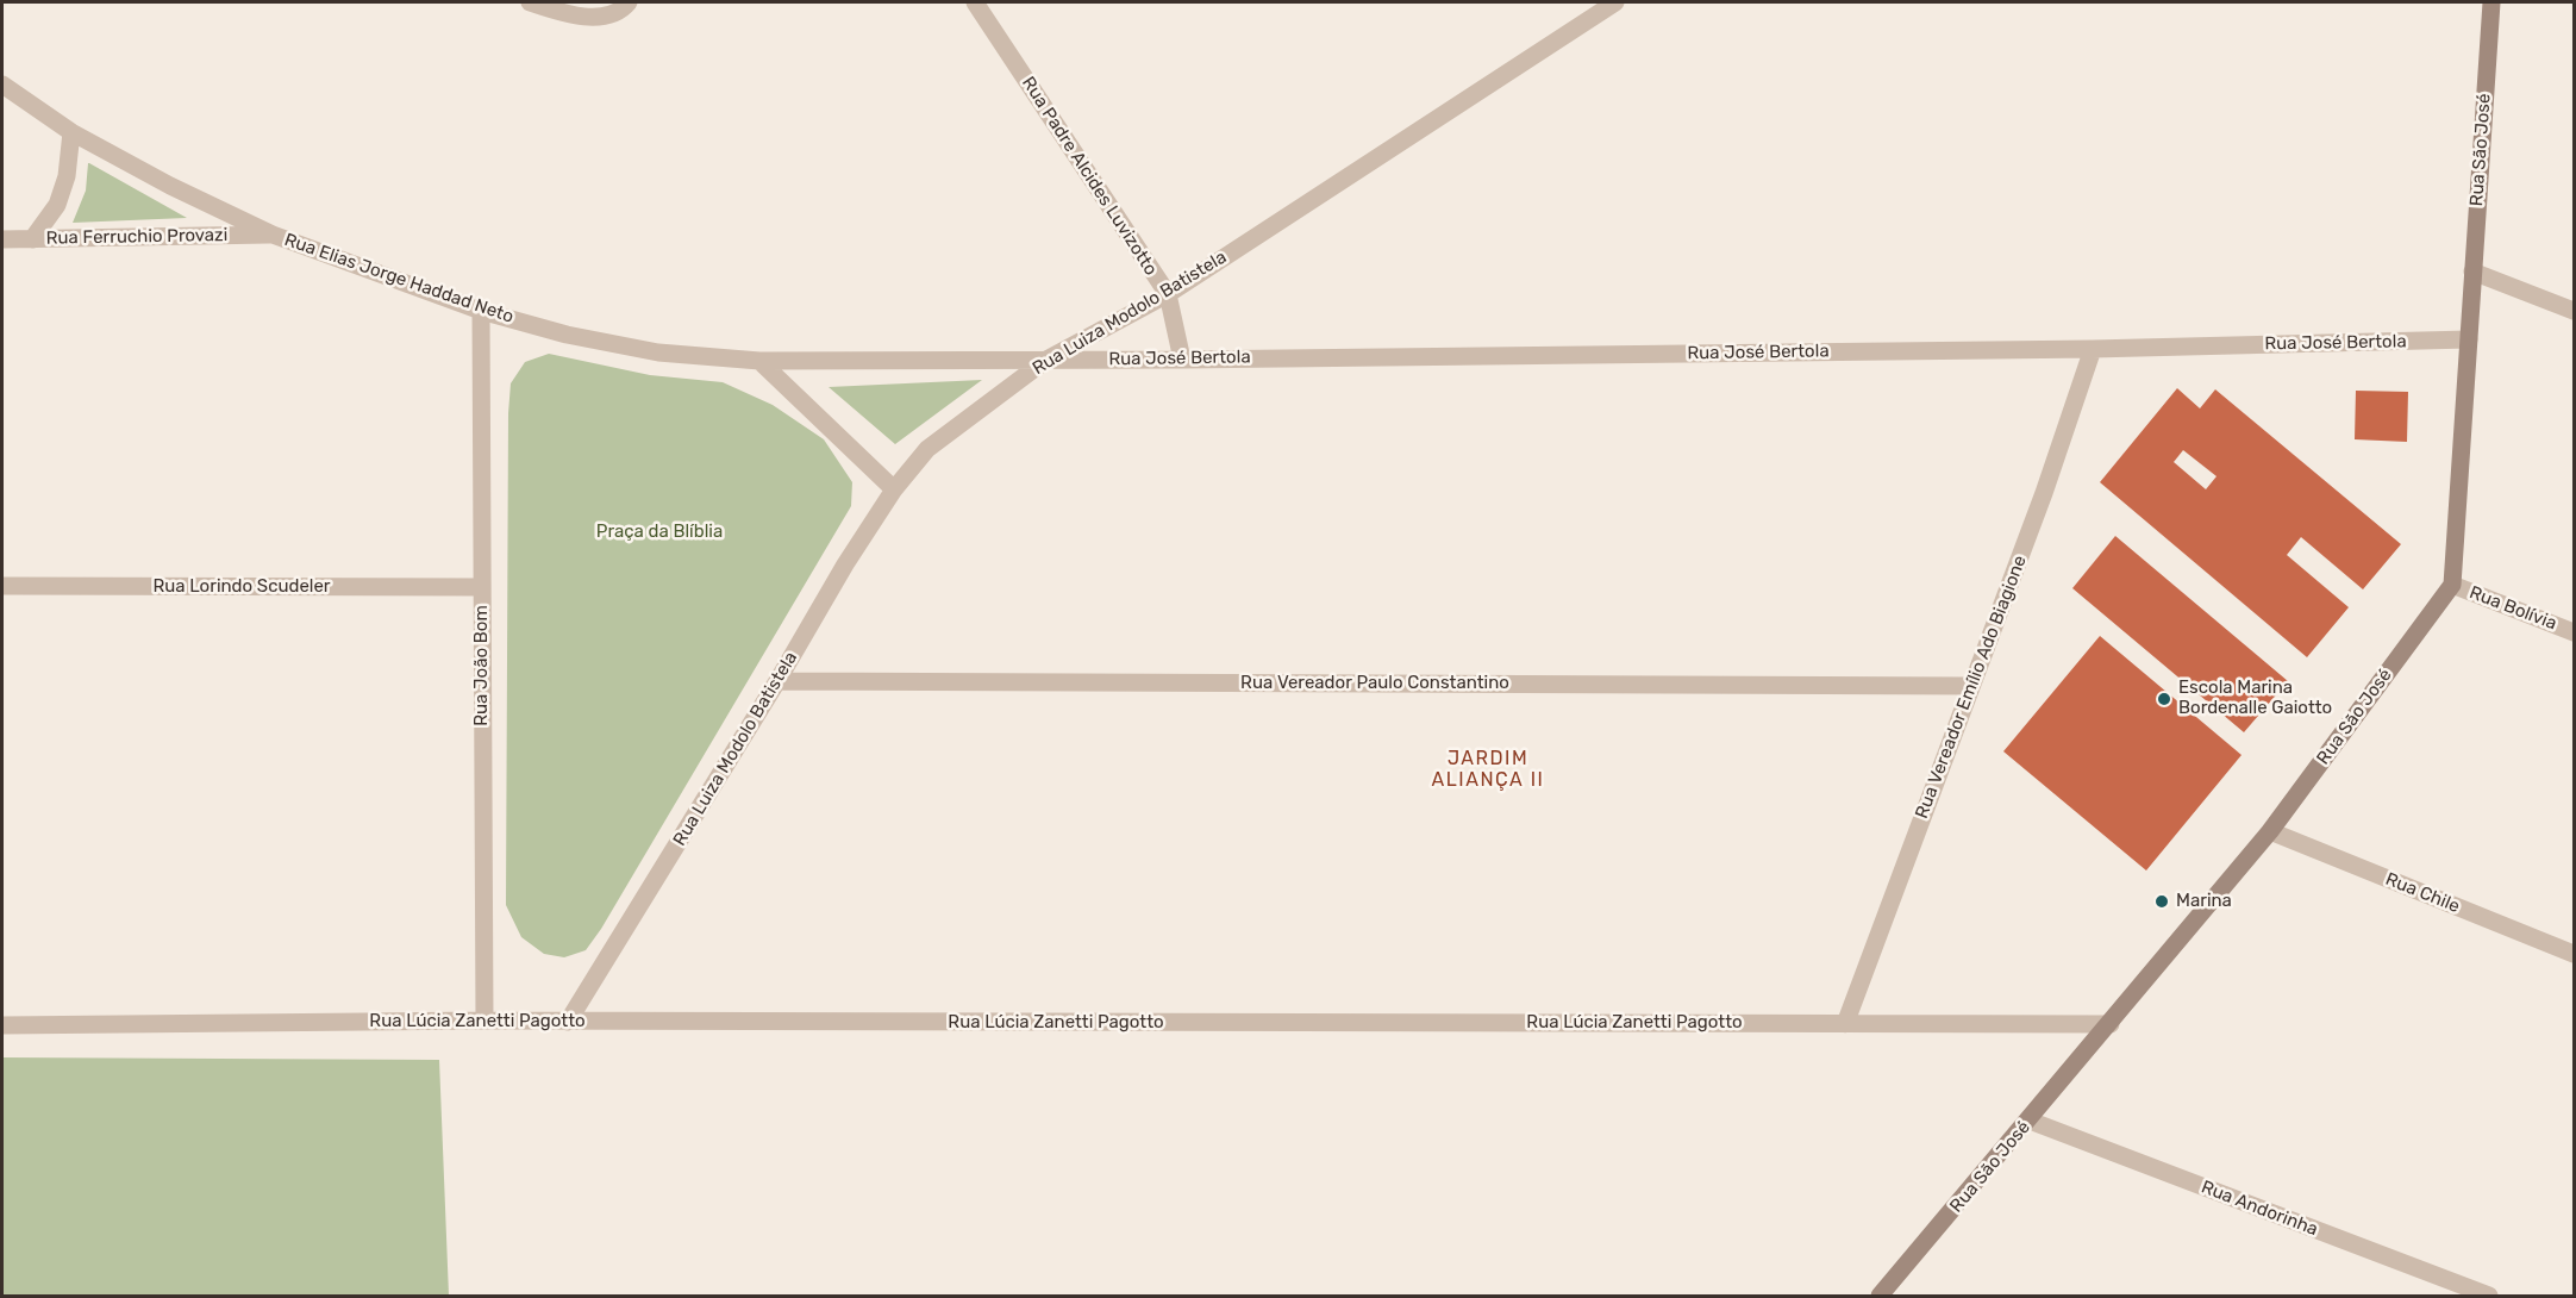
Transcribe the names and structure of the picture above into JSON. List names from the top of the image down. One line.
{"streets":{"street":["Rua São José","Rua Padre Alcides Luvizotto","Rua Ferruchio Provazi","Rua Elias Jorge Haddad Neto","Rua Luiza Modolo Batistela","Rua José Bertola","Rua Lorindo Scudeler","Rua Bolívia","Rua João Bom","Rua Vereador Paulo Constantino","Rua Vereador Emílio Ado Biagione","Rua Chile","Rua Lúcia Zanetti Pagotto","Rua Andorinha"]},"crossings":[["Rua São José","Rua José Bertola"],["Rua São José","Rua Bolívia"],["Rua São José","Rua Chile"],["Rua São José","Rua Lúcia Zanetti Pagotto"],["Rua São José","Rua Andorinha"],["Rua Padre Alcides Luvizotto","Rua Luiza Modolo Batistela"],["Rua Padre Alcides Luvizotto","Rua José Bertola"],["Rua Ferruchio Provazi","Rua Elias Jorge Haddad Neto"],["Rua Elias Jorge Haddad Neto","Rua Luiza Modolo Batistela"],["Rua Elias Jorge Haddad Neto","Rua José Bertola"],["Rua Elias Jorge Haddad Neto","Rua João Bom"],["Rua Luiza Modolo Batistela","Rua José Bertola"],["Rua Luiza Modolo Batistela","Rua Vereador Paulo Constantino"],["Rua Luiza Modolo Batistela","Rua Lúcia Zanetti Pagotto"],["Rua José Bertola","Rua Vereador Emílio Ado Biagione"],["Rua Lorindo Scudeler","Rua João Bom"],["Rua João Bom","Rua Lúcia Zanetti Pagotto"],["Rua Vereador Paulo Constantino","Rua Vereador Emílio Ado Biagione"],["Rua Vereador Emílio Ado Biagione","Rua Lúcia Zanetti Pagotto"]],"districts":["JARDIM ALIANÇA II"],"parks":["Praça da Blíblia"],"places":["Escola Marina Bordenalle Gaiotto","Marina"]}
